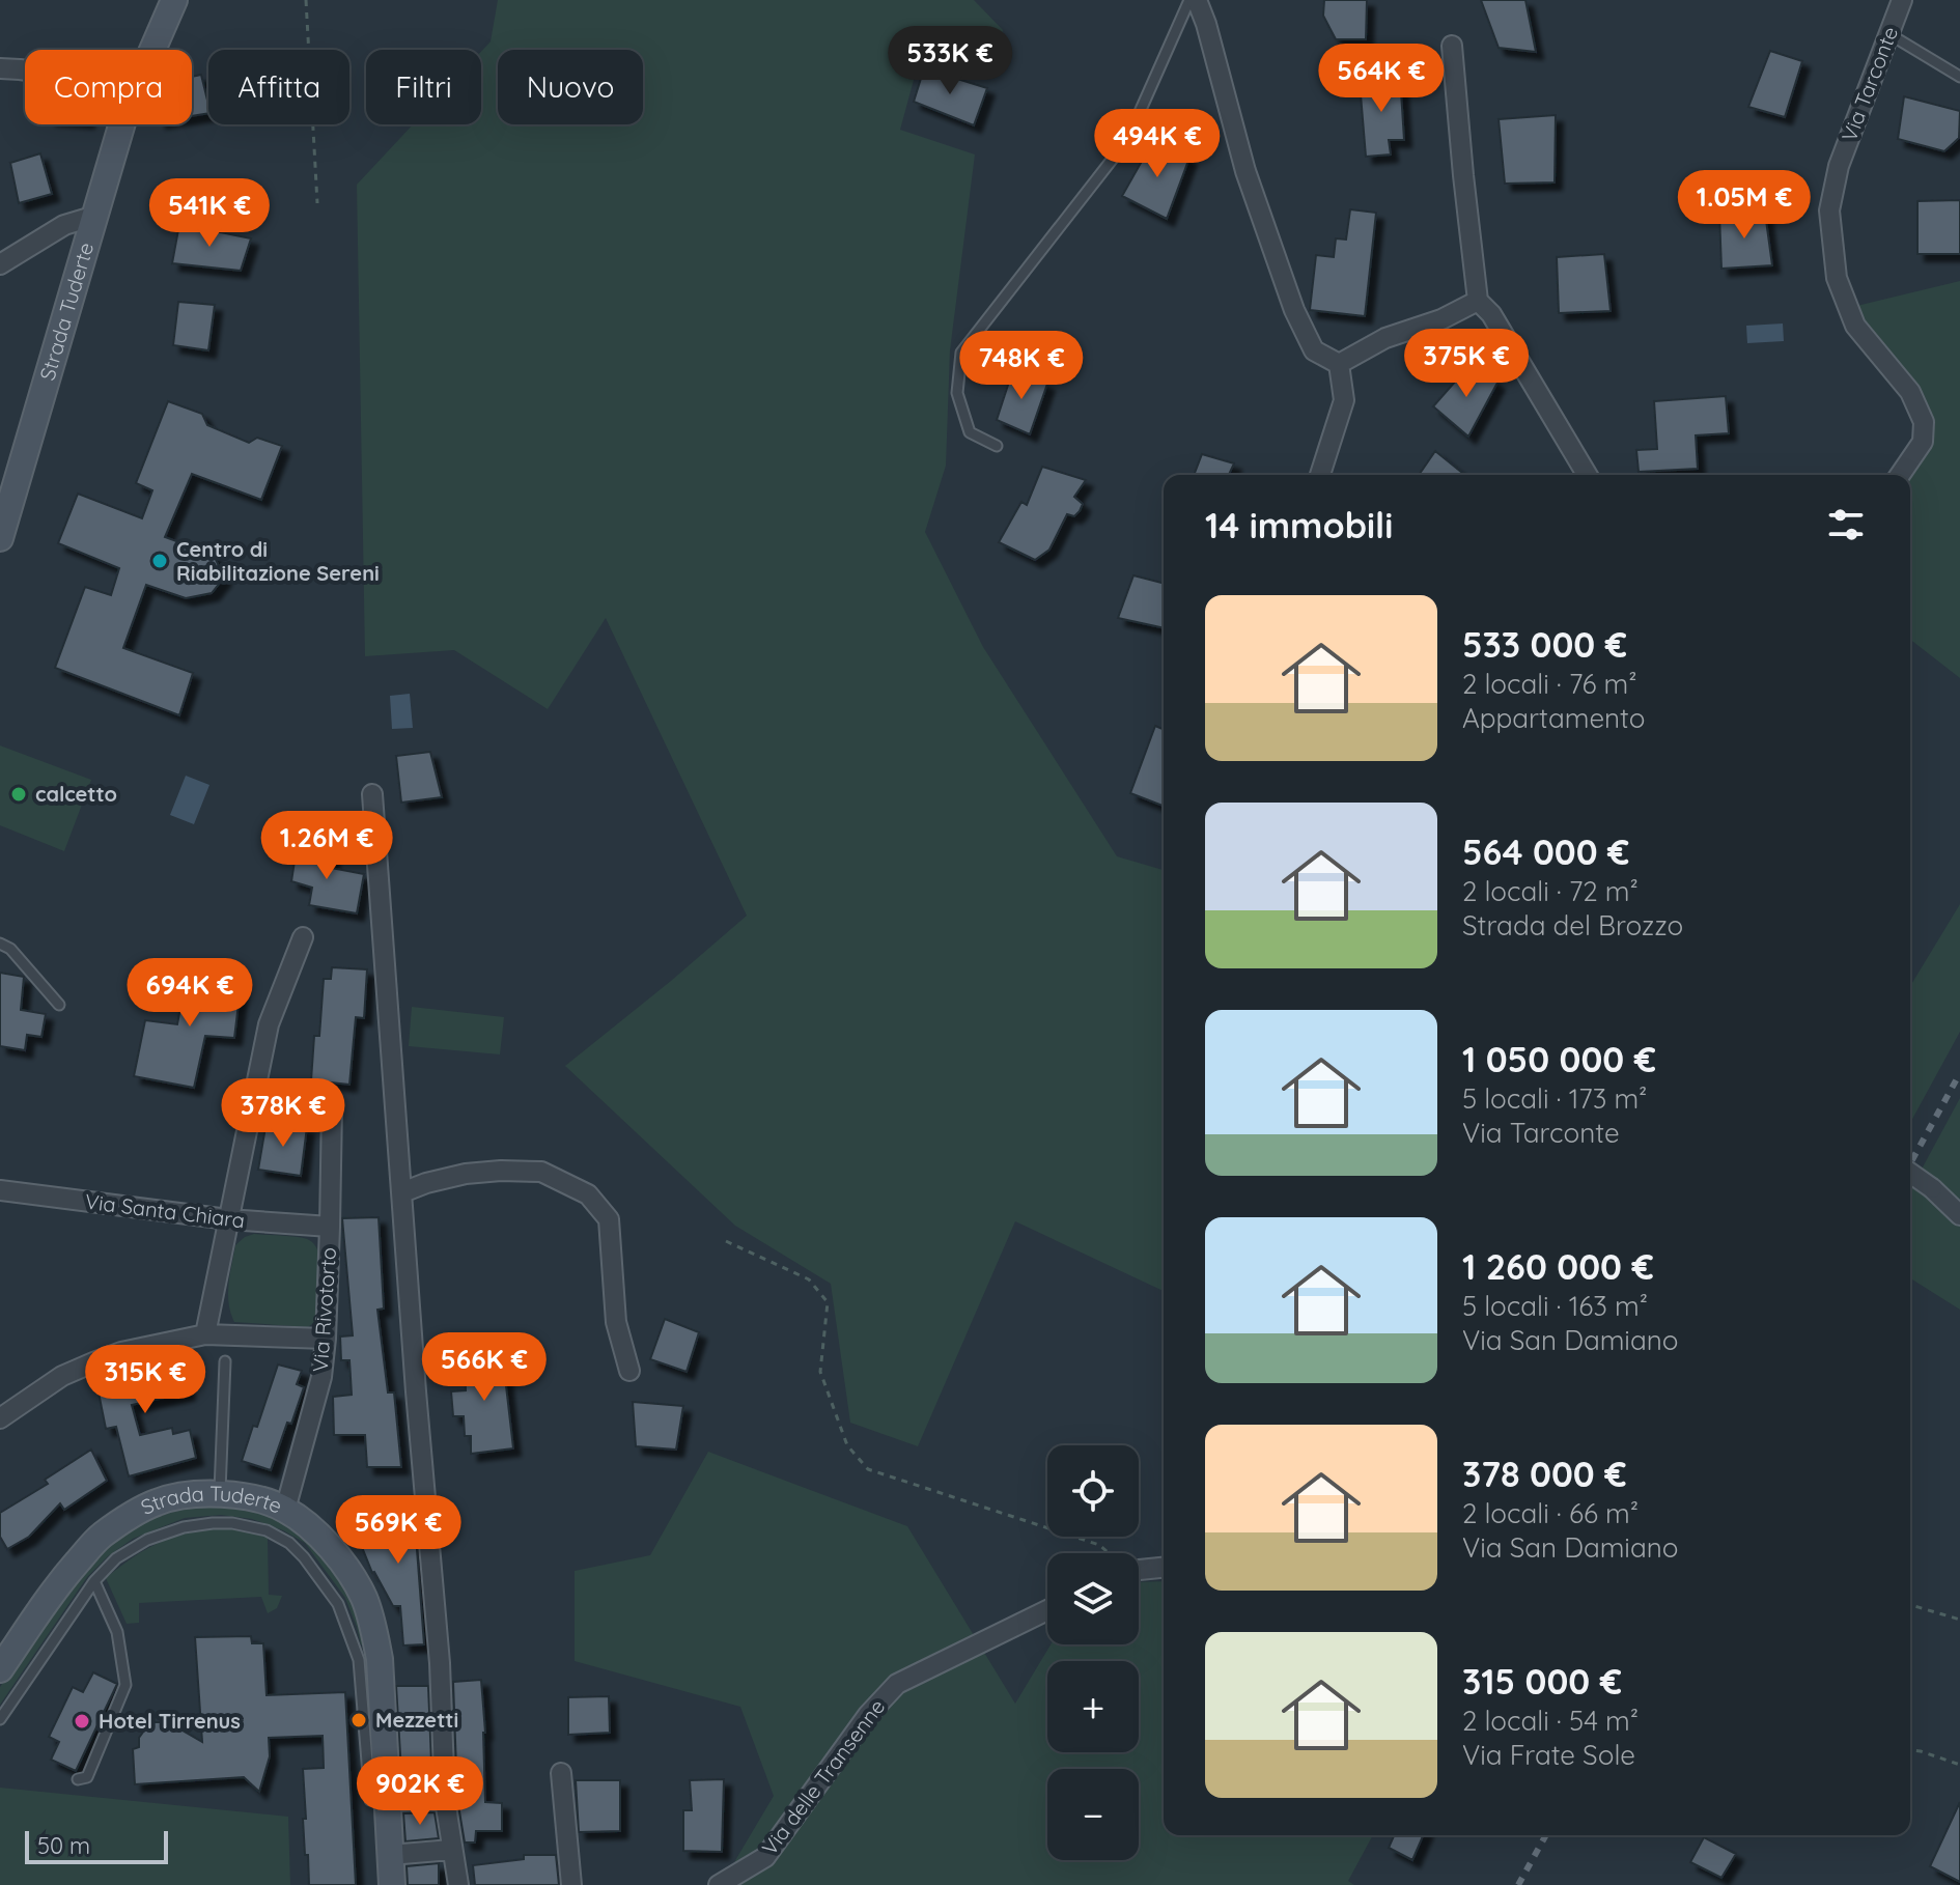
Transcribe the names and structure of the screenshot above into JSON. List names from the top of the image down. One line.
{"streets":{"main road":["Strada Tuderte"],"street":["Via Tarconte","Via Santa Chiara","Via Rivotorto","Via delle Transenne"]},"crossings":[["Strada Tuderte","Via Rivotorto"],["Via Santa Chiara","Via Rivotorto"]],"places":["Centro di Riabilitazione Sereni","calcetto","Mezzetti","Hotel Tirrenus"],"scale_bar":"50 m","page":{"price":["533K €","564K €","494K €","1.05M €","541K €","375K €","748K €","1.26M €","694K €","378K €","566K €","315K €","569K €","902K €"],"chip":["Compra","Affitta","Filtri","Nuovo"],"heading":"14 immobili","list":[{"name":"533 000 €","note":"2 locali · 76 m² · Appartamento"},{"name":"564 000 €","note":"2 locali · 72 m² · Strada del Brozzo"},{"name":"1 050 000 €","note":"5 locali · 173 m² · Via Tarconte"},{"name":"1 260 000 €","note":"5 locali · 163 m² · Via San Damiano"},{"name":"378 000 €","note":"2 locali · 66 m² · Via San Damiano"},{"name":"315 000 €","note":"2 locali · 54 m² · Via Frate Sole"}],"map_buttons":["+","−"],"scale":"50 m"}}
